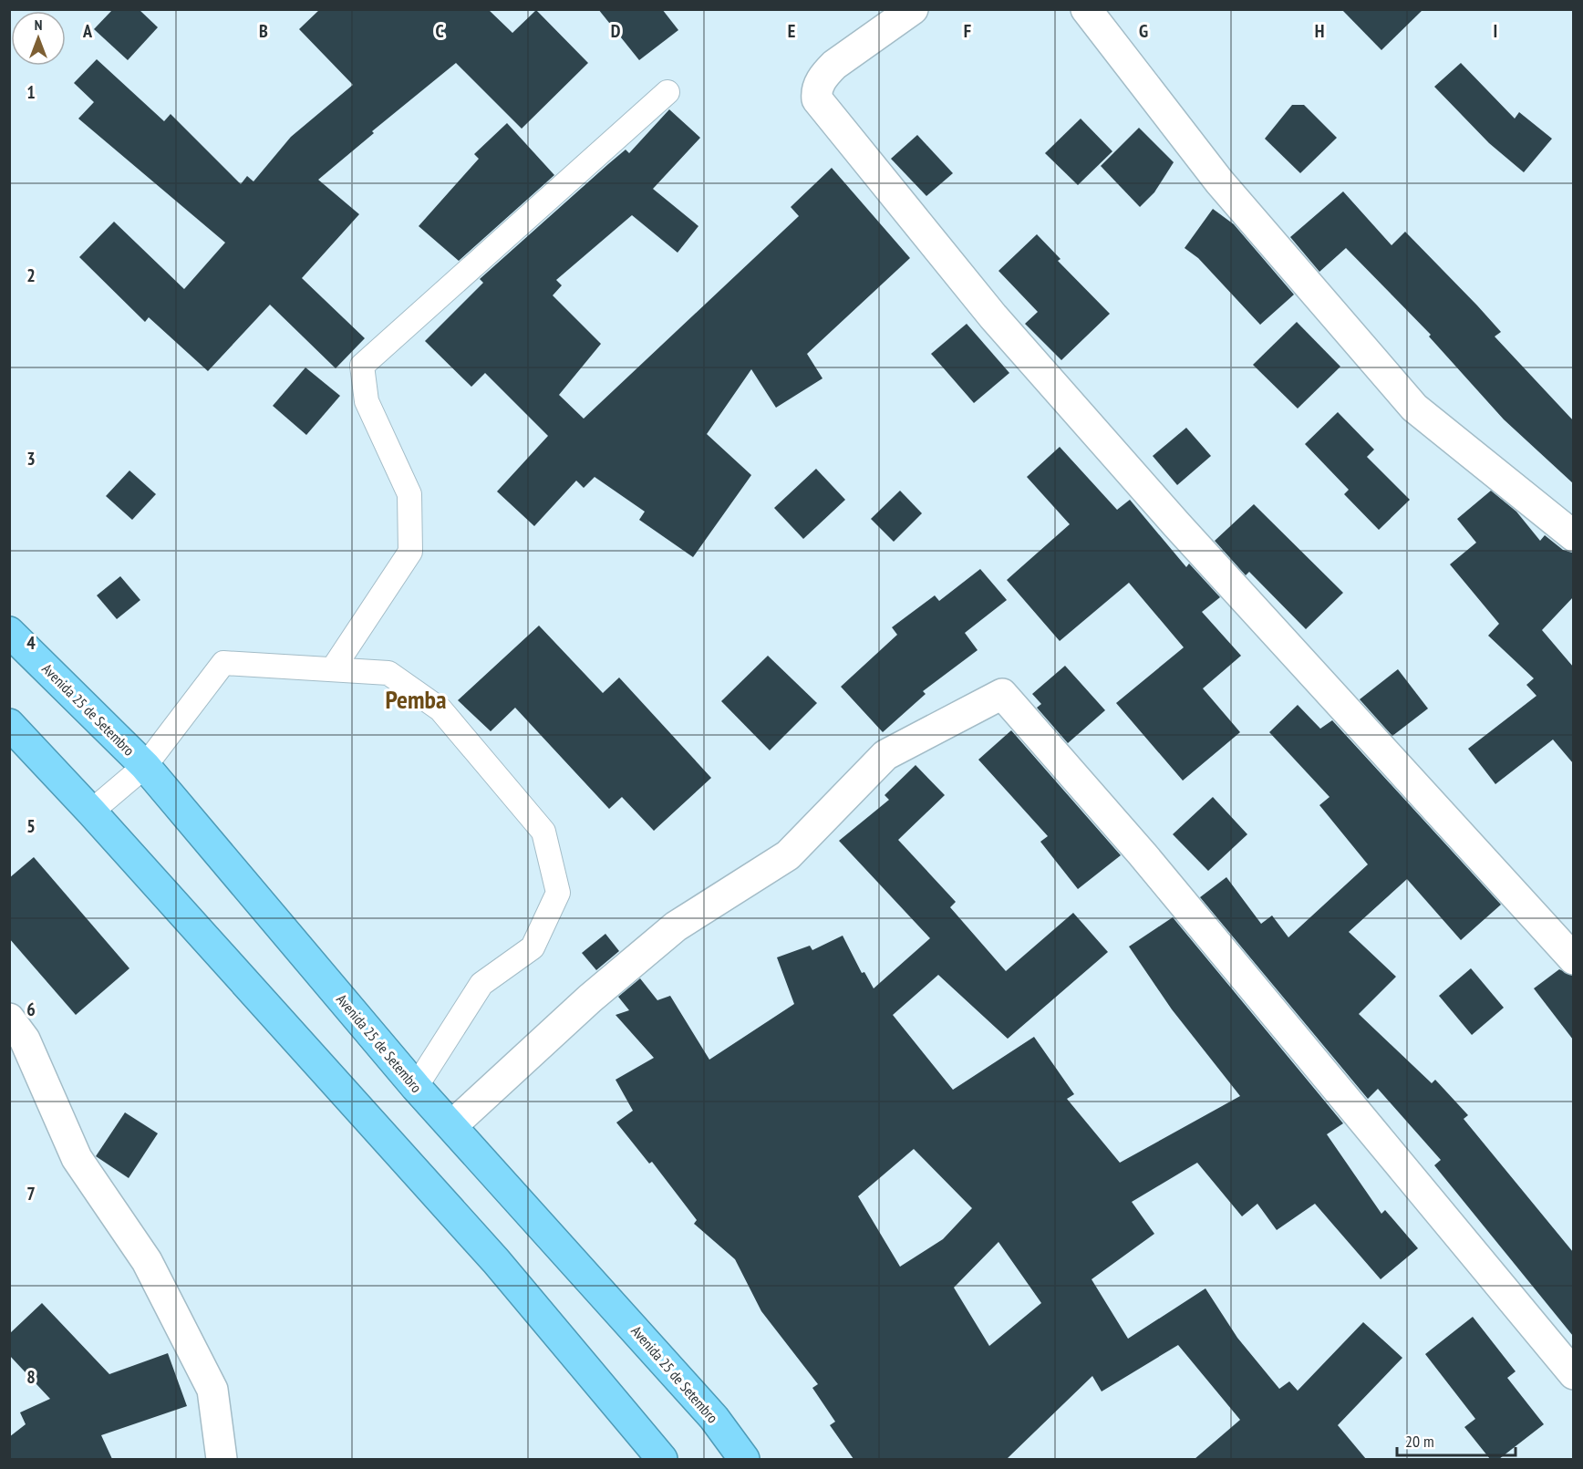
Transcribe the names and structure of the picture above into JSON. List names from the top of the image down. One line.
{"streets":{"highway":["Avenida 25 de Setembro"]},"districts":["Pemba"],"scale_bar":"20 m","north":"top","grid":{"columns":["A","B","C","D","E","F","G","H","I"],"rows":["1","2","3","4","5","6","7","8"]}}
